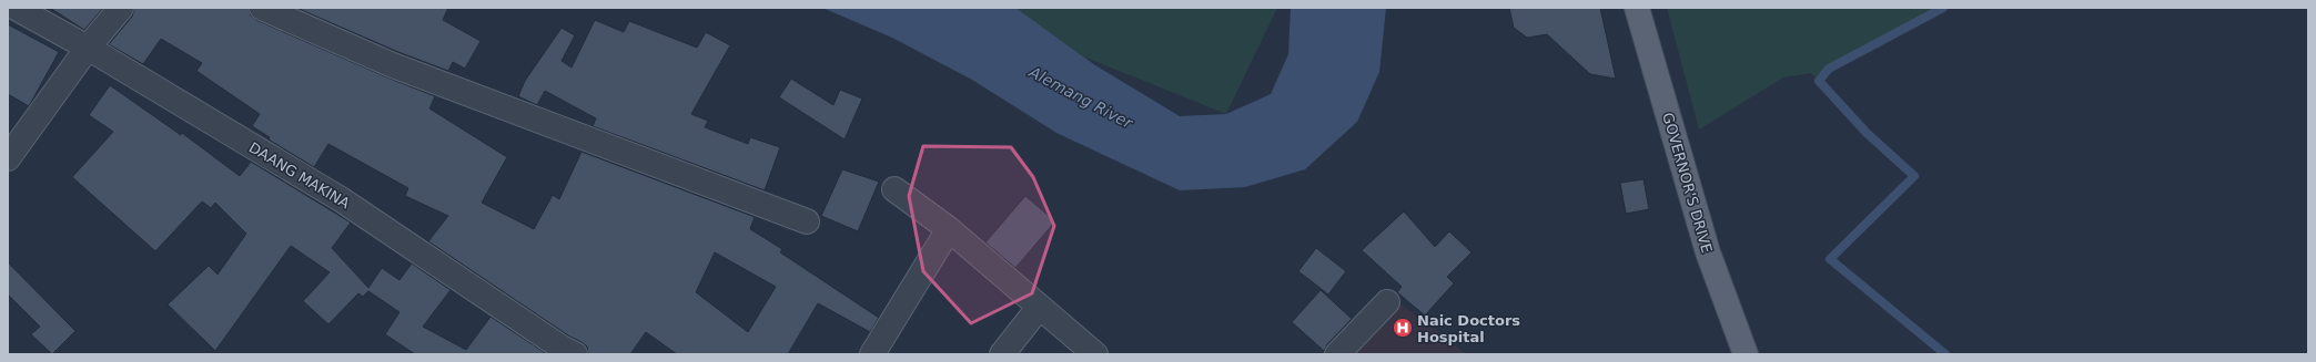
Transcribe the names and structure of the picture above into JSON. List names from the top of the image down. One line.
{"streets":{"main road":["GOVERNOR'S DRIVE"],"street":["DAANG MAKINA"]},"water":["Alemang River"],"places":{"hospital":["Naic Doctors Hospital"]}}
